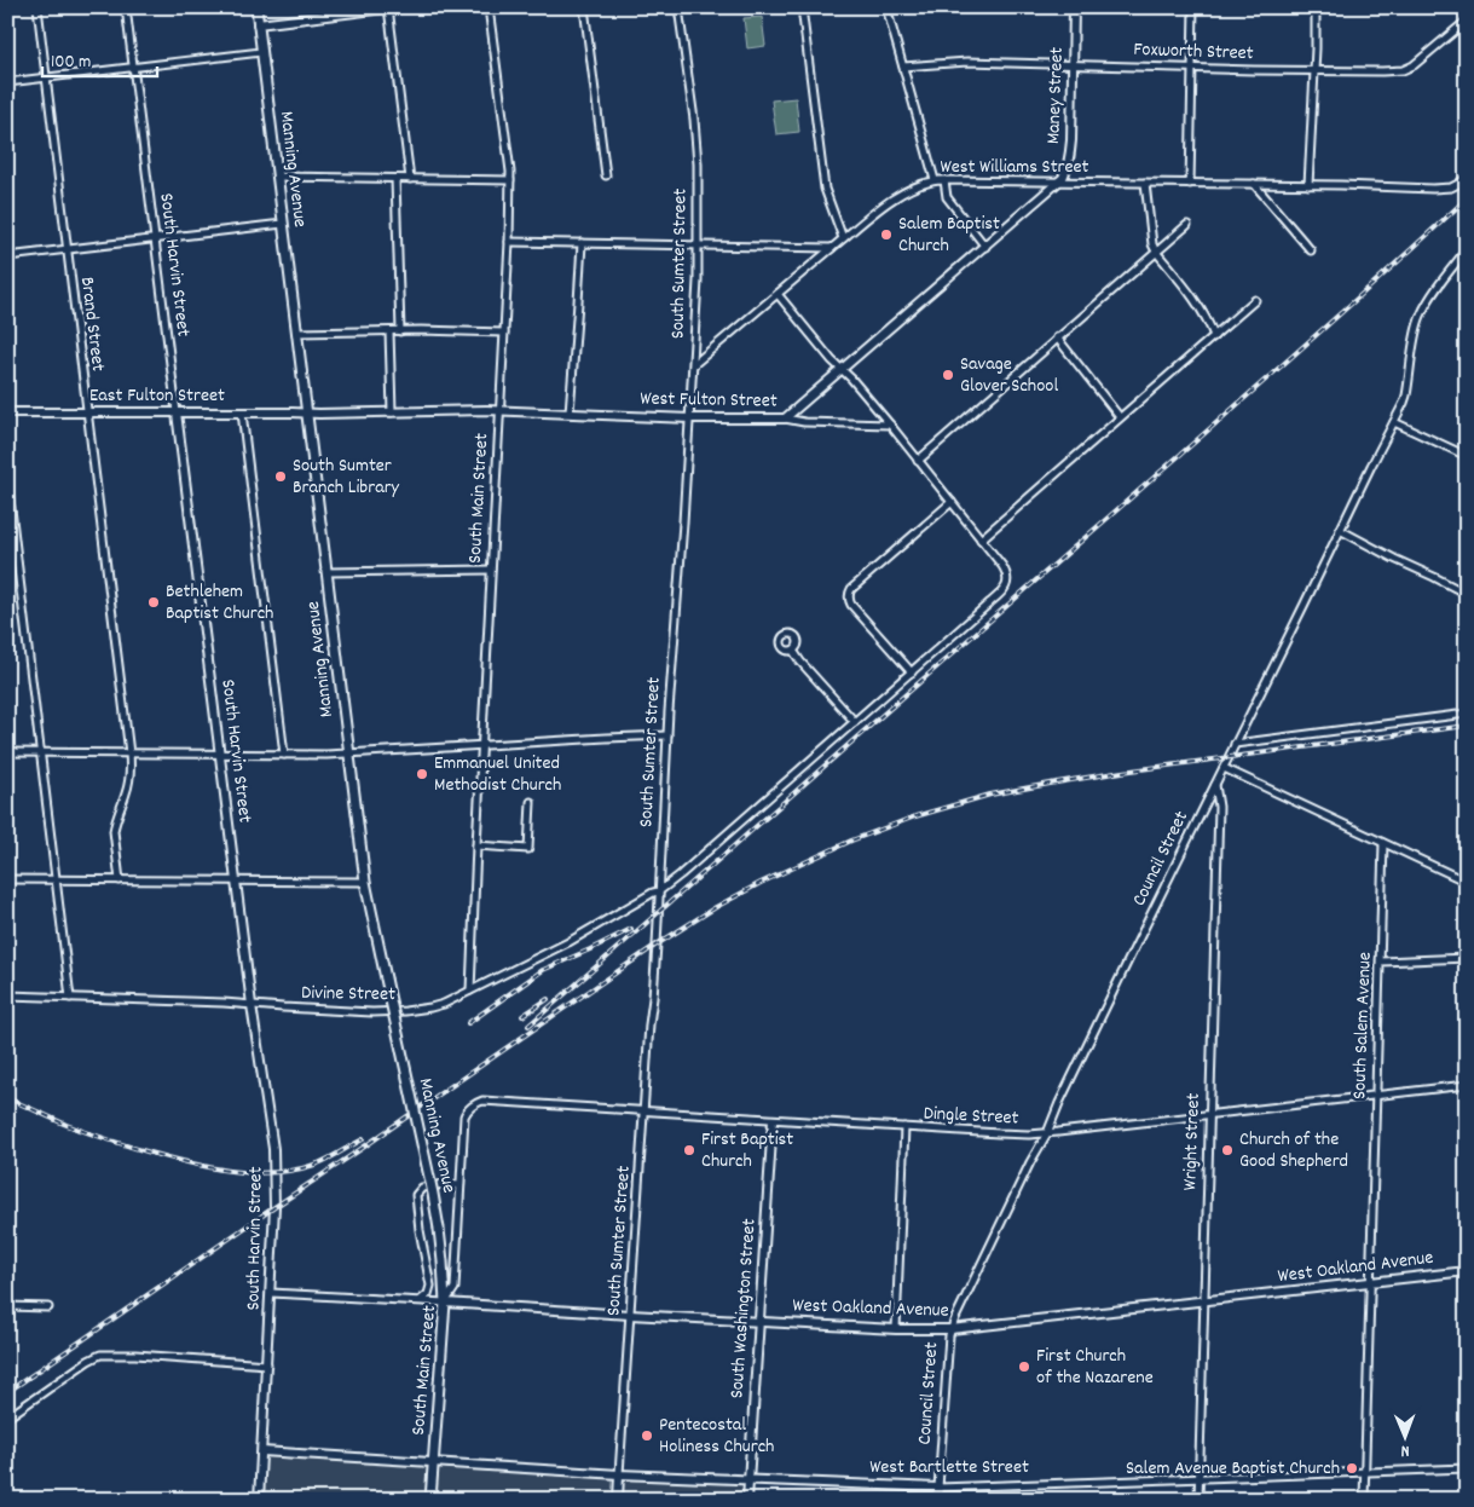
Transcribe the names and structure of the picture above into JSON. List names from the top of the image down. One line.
{"streets":{"main road":["Manning Avenue","South Main Street"],"street":["Foxworth Street","Maney Street","West Williams Street","South Sumter Street","South Harvin Street","Brand Street","East Fulton Street","West Fulton Street","Council Street","Divine Street","South Salem Avenue","Dingle Street","Wright Street","West Oakland Avenue","South Washington Street","West Bartlette Street"]},"crossings":[["Foxworth Street","Maney Street"],["Maney Street","West Williams Street"],["Maney Street","West Fulton Street"],["West Williams Street","South Sumter Street"],["West Williams Street","West Fulton Street"],["Manning Avenue","East Fulton Street"],["Manning Avenue","West Fulton Street"],["Manning Avenue","South Main Street"],["Manning Avenue","West Oakland Avenue"],["South Sumter Street","West Fulton Street"],["South Sumter Street","Divine Street"],["South Sumter Street","Dingle Street"],["South Sumter Street","West Oakland Avenue"],["South Sumter Street","West Bartlette Street"],["South Harvin Street","East Fulton Street"],["South Harvin Street","Divine Street"],["South Harvin Street","West Oakland Avenue"],["South Harvin Street","West Bartlette Street"],["Brand Street","East Fulton Street"],["East Fulton Street","West Fulton Street"],["West Fulton Street","South Main Street"],["South Main Street","Divine Street"],["South Main Street","Dingle Street"],["South Main Street","West Oakland Avenue"],["South Main Street","West Bartlette Street"],["Council Street","Dingle Street"],["Council Street","Wright Street"],["Council Street","West Oakland Avenue"],["Council Street","West Bartlette Street"],["South Salem Avenue","Dingle Street"],["South Salem Avenue","West Oakland Avenue"],["South Salem Avenue","West Bartlette Street"],["Dingle Street","Wright Street"],["Dingle Street","South Washington Street"],["Wright Street","West Oakland Avenue"],["Wright Street","West Bartlette Street"],["West Oakland Avenue","South Washington Street"],["South Washington Street","West Bartlette Street"]],"places":["Salem Baptist Church","Savage Glover School","South Sumter Branch Library","Bethlehem Baptist Church","Emmanuel United Methodist Church","First Baptist Church","Church of the Good Shepherd","First Church of the Nazarene","Pentecostal Holiness Church","Salem Avenue Baptist Church"],"scale_bar":"100 m","north":"bottom"}
